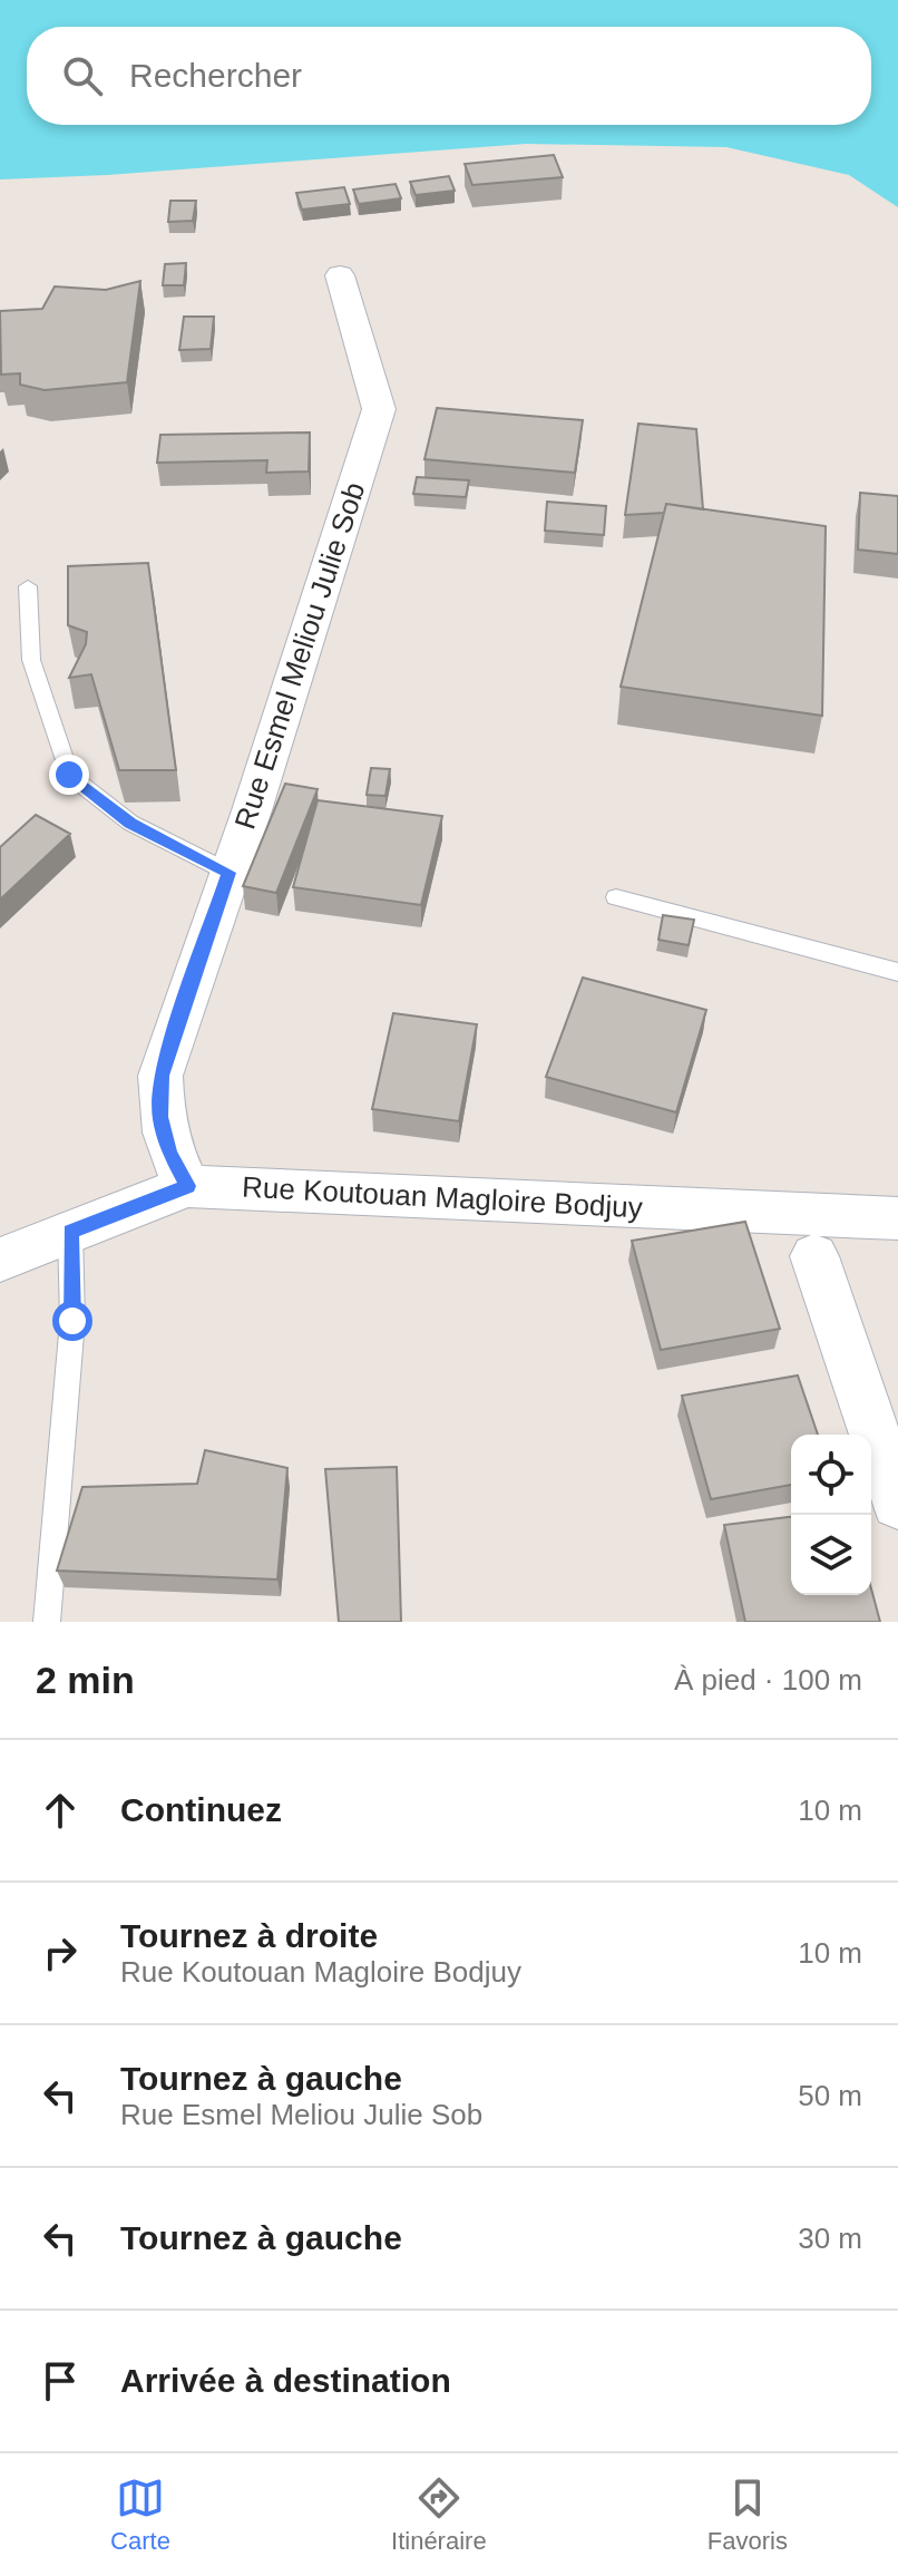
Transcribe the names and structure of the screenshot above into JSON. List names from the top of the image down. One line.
{"streets":{"street":["Rue Esmel Meliou Julie Sob","Rue Koutouan Magloire Bodjuy"]},"crossings":[["Rue Esmel Meliou Julie Sob","Rue Koutouan Magloire Bodjuy"]],"page":{"search":"Rechercher","heading":["2 min","À pied · 100 m"],"list":[["Continuez","10 m"],["Tournez à droite","Rue Koutouan Magloire Bodjuy","10 m"],["Tournez à gauche","Rue Esmel Meliou Julie Sob","50 m"],["Tournez à gauche","30 m"],"Arrivée à destination"],"nav":["Carte","Itinéraire","Favoris"]}}
